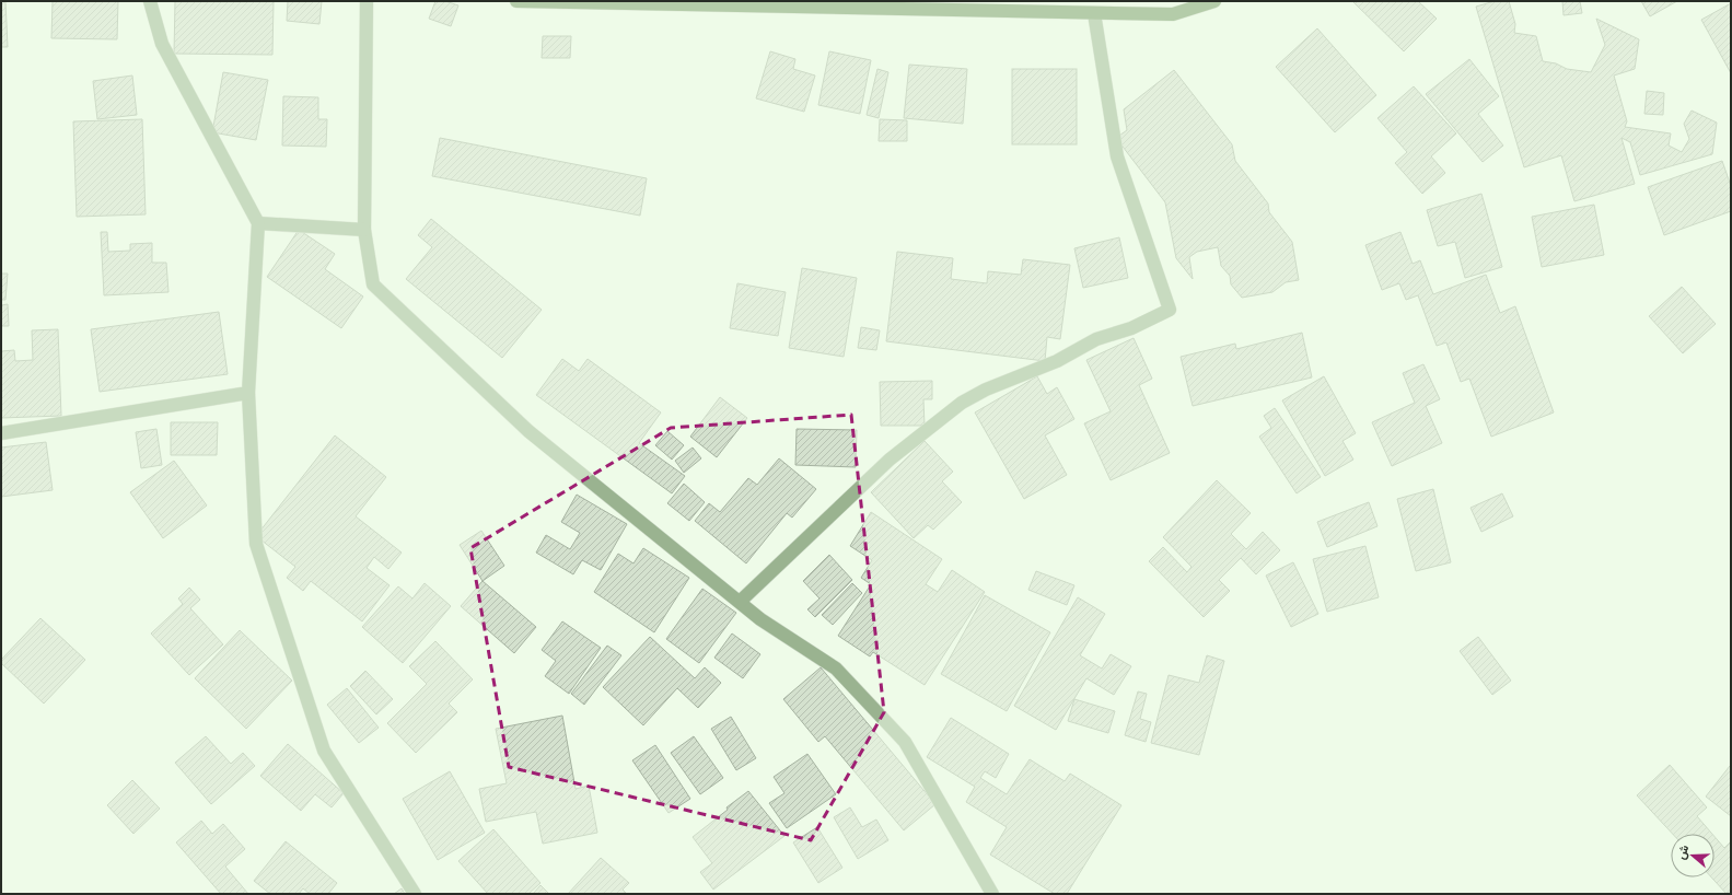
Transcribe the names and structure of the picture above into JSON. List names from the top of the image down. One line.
{"north":"left"}
